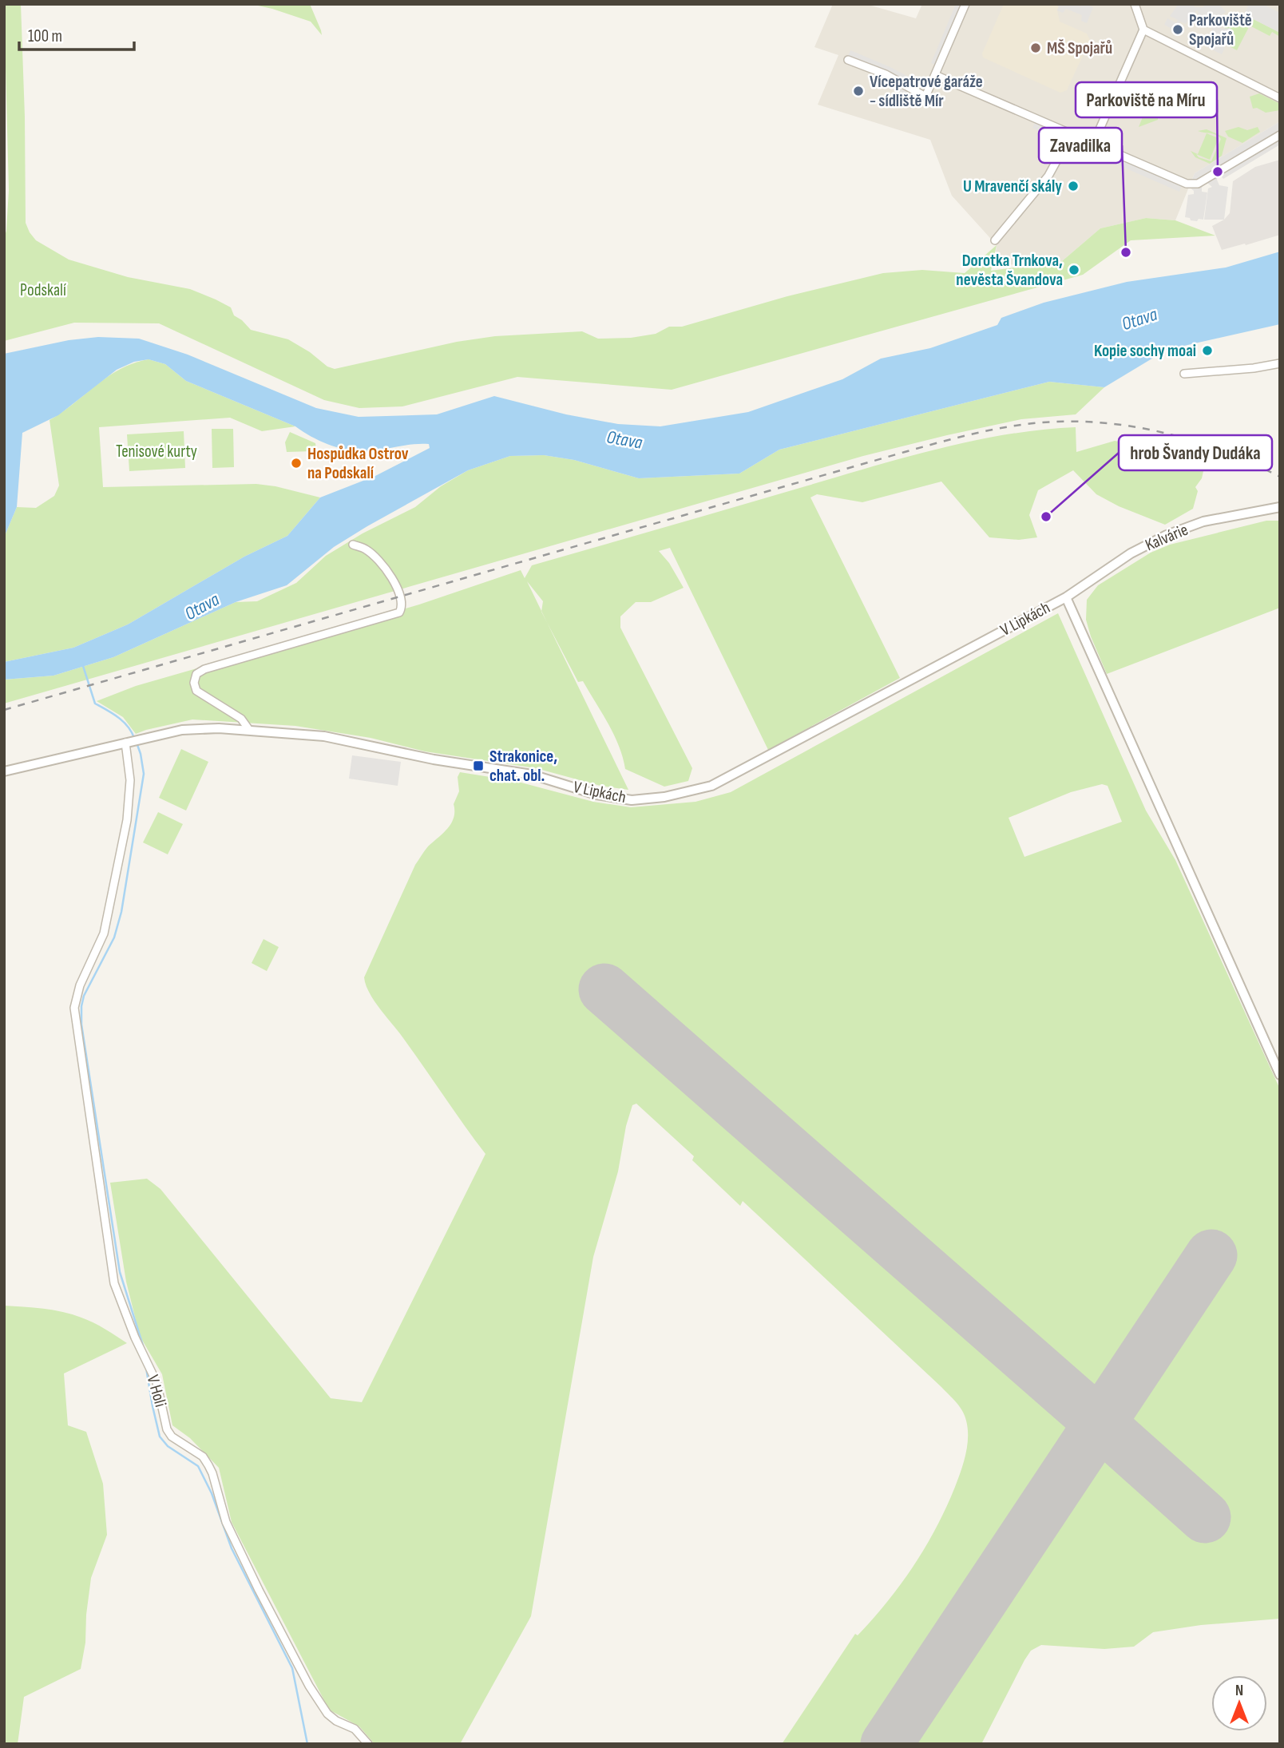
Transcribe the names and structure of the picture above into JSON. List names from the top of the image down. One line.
{"streets":{"street":["Kalvárie","V Lipkách","V Holi"]},"crossings":[["Kalvárie","V Lipkách"],["V Lipkách","V Holi"]],"water":["Otava"],"parks":["Podskalí","Tenisové kurty"],"places":{"other":["Parkoviště Spojařů","MŠ Spojařů","Vícepatrové garáže - sídliště Mír","Parkoviště na Míru","U Mravenčí skály","Zavadilka","Dorotka Trnkova, nevěsta Švandova","Kopie sochy moai","Hospůdka Ostrov na Podskalí","hrob Švandy Dudáka"],"transit":["Strakonice, chat. obl."]},"scale_bar":"100 m","north":"top"}
